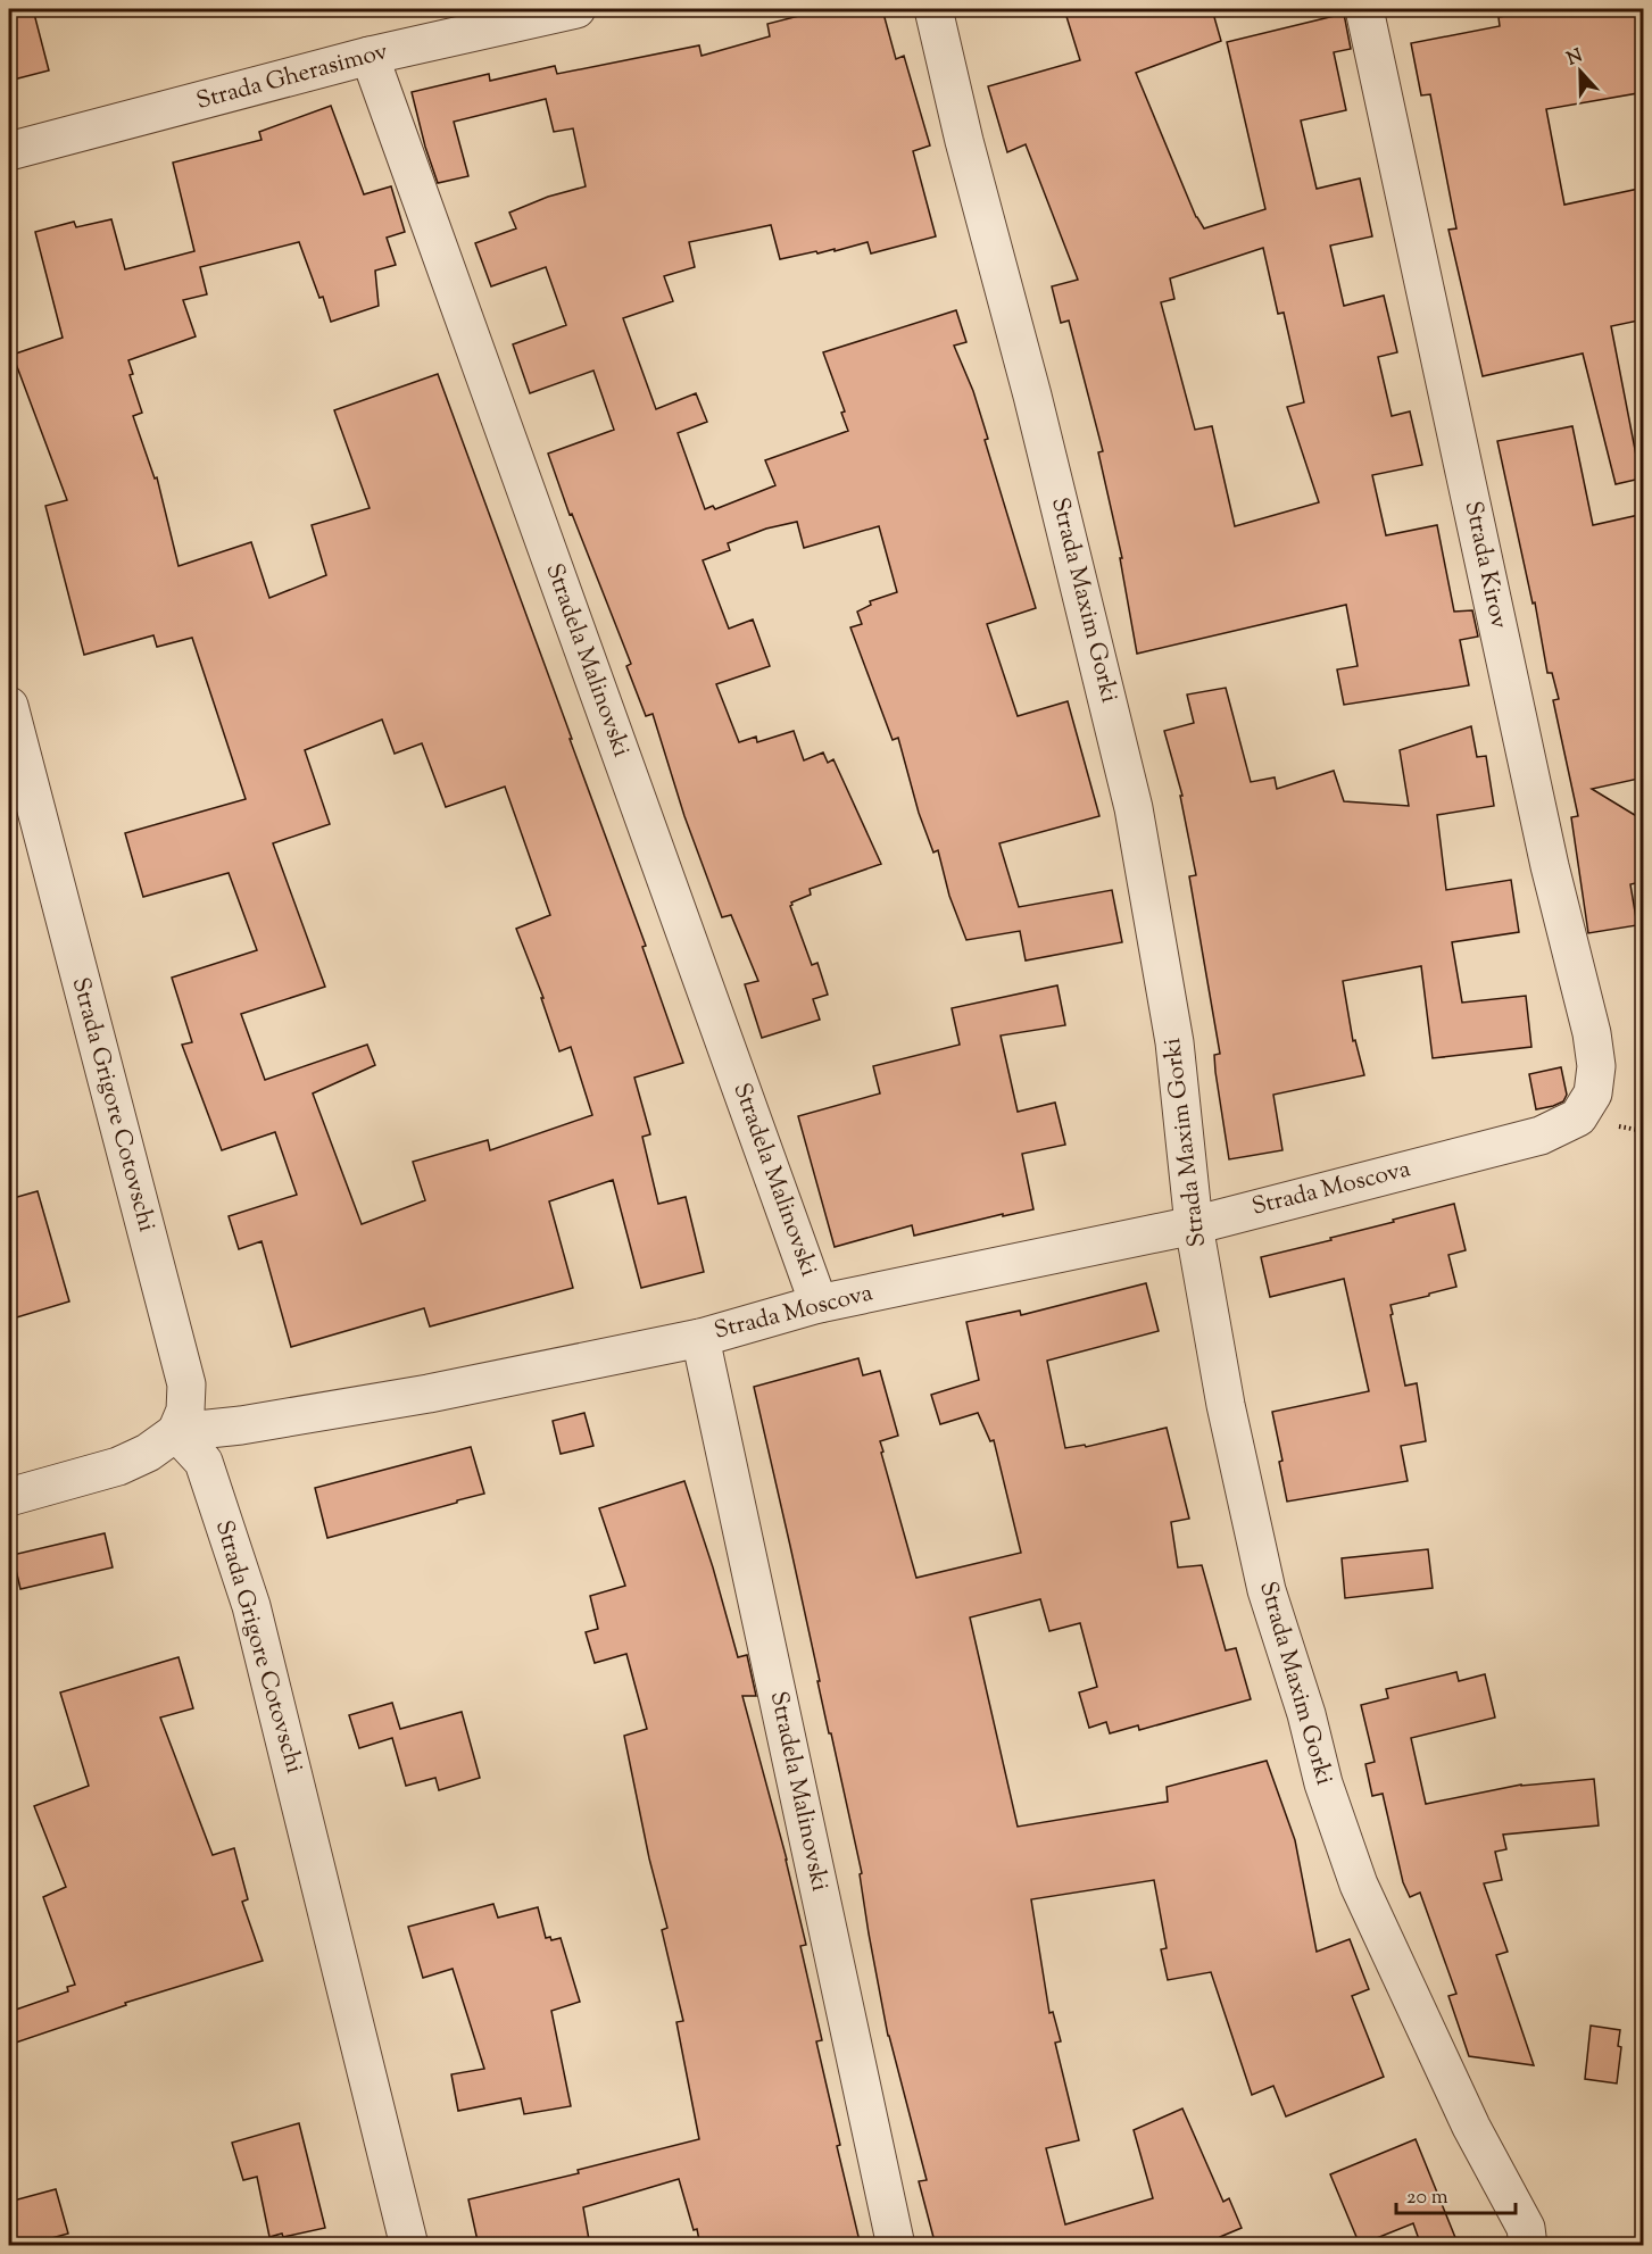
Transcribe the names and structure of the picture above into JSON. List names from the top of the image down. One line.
{"streets":{"street":["Strada Gherasimov","Strada Kirov","Strada Maxim Gorki","Stradela Malinovski","Strada Grigore Cotovschi","Strada Moscova"]},"crossings":[["Strada Gherasimov","Stradela Malinovski"],["Strada Kirov","Strada Moscova"],["Strada Maxim Gorki","Strada Moscova"],["Stradela Malinovski","Strada Moscova"],["Strada Grigore Cotovschi","Strada Moscova"]],"scale_bar":"20 m","north":"top"}
